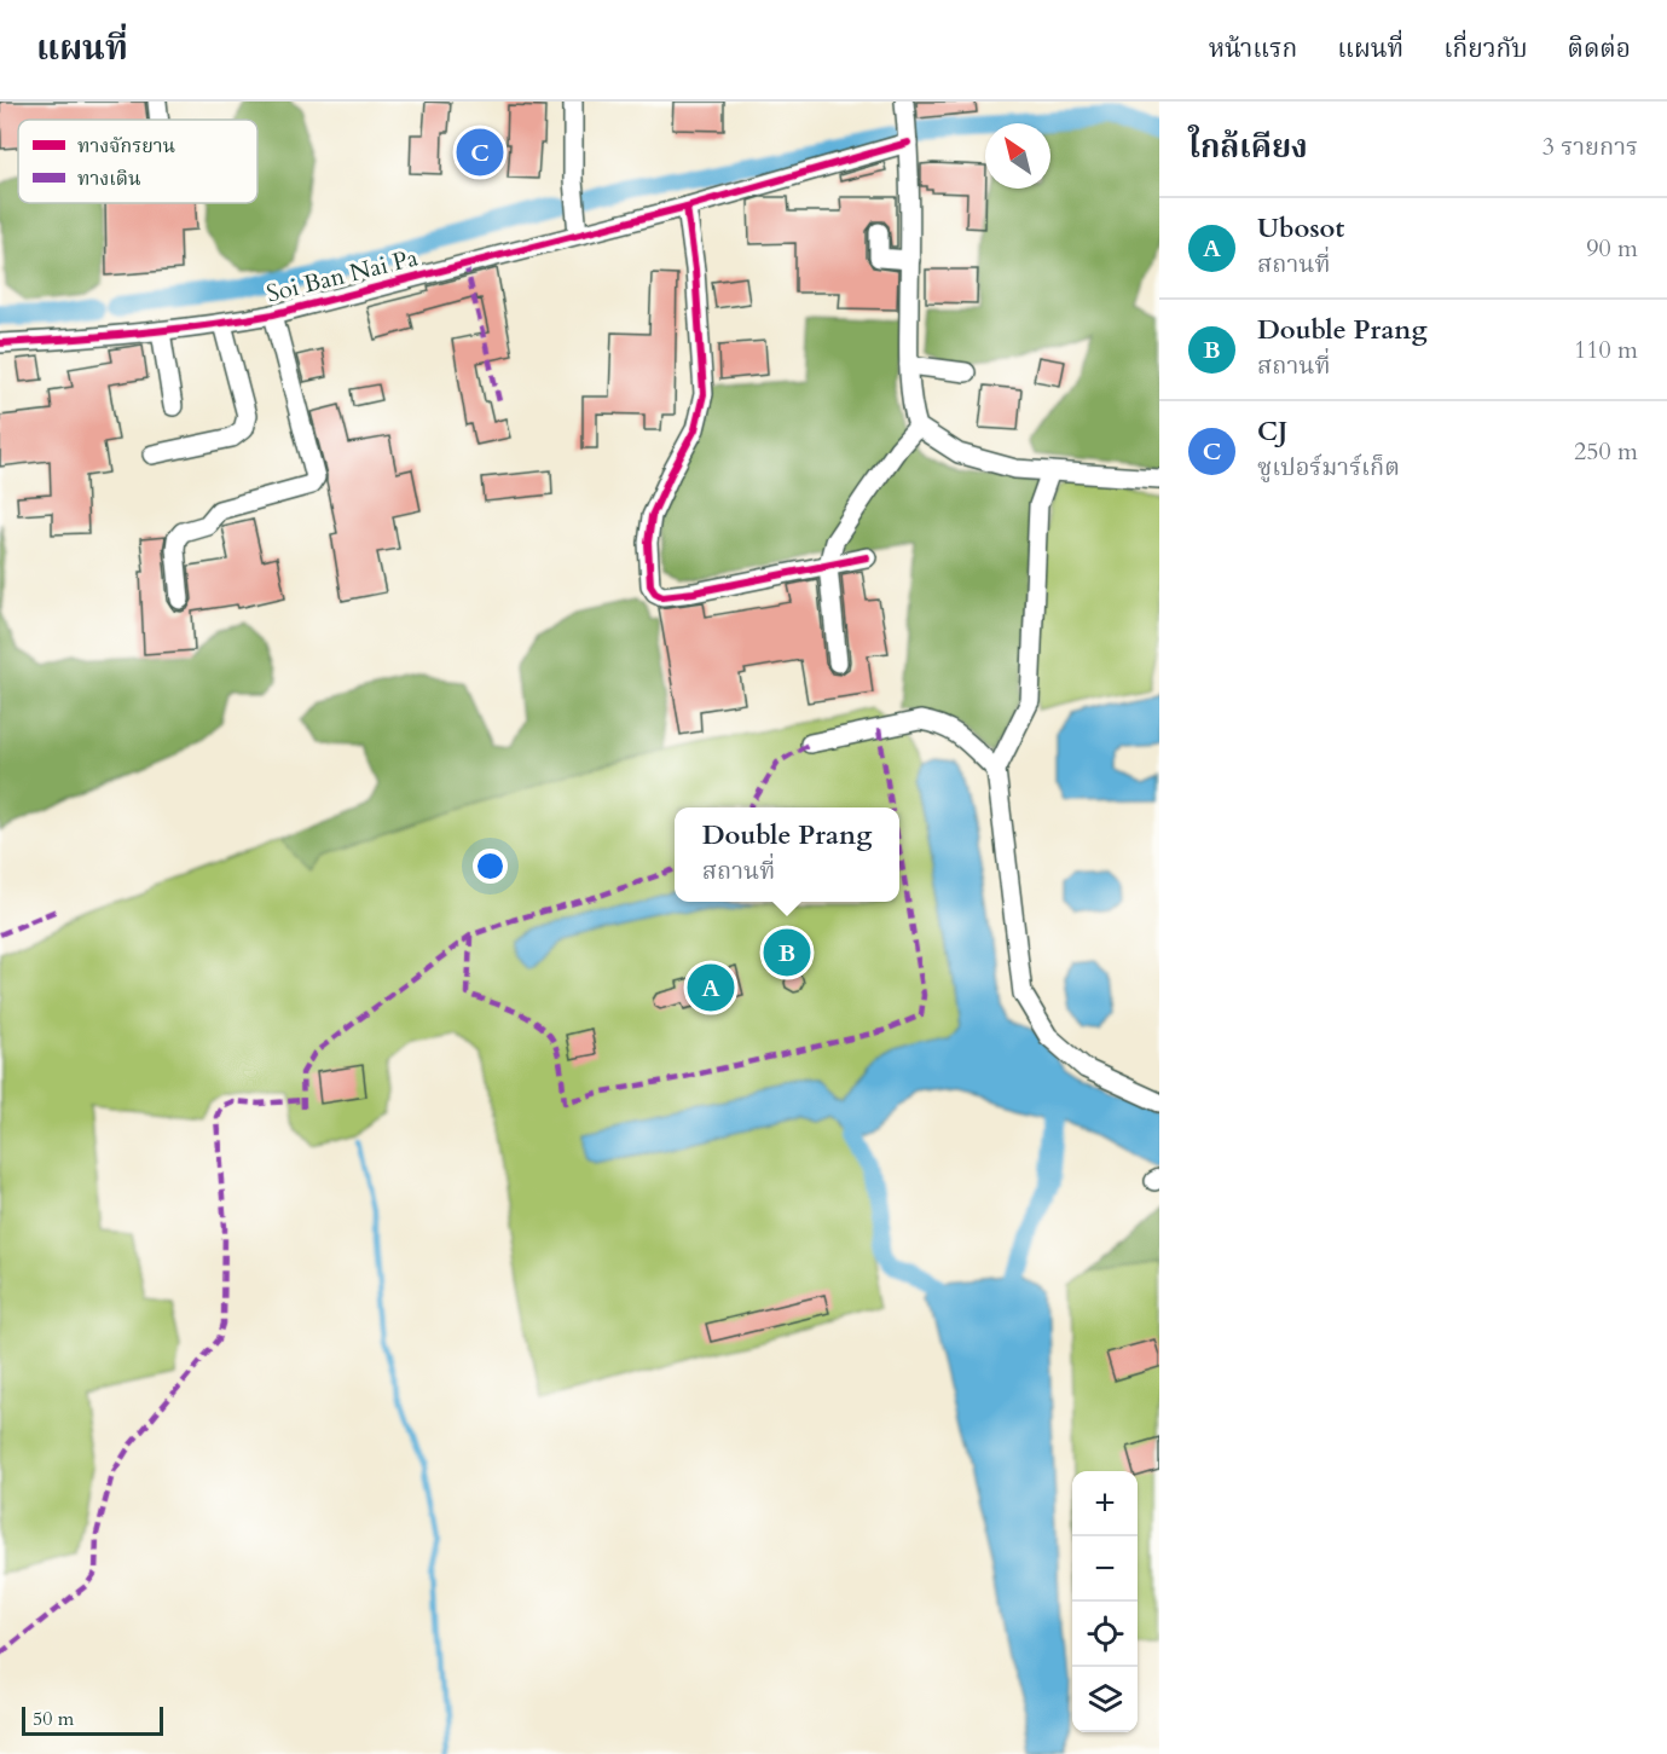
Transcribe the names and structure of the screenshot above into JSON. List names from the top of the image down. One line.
{"streets":{"street":["Soi Ban Nai Pa"]},"legend":["ทางจักรยาน","ทางเดิน"],"scale_bar":"50 m","north":"top left","page":{"header":"แผนที่","nav":["หน้าแรก","แผนที่","เกี่ยวกับ","ติดต่อ"],"heading":["ใกล้เคียง","3 รายการ"],"pins":["C","B","A"],"list":[{"mark":"A","name":"Ubosot","note":"สถานที่","value":"90 m"},{"mark":"B","name":"Double Prang","note":"สถานที่","value":"110 m"},{"mark":"C","name":"CJ","note":"ซูเปอร์มาร์เก็ต","value":"250 m"}],"popup":["Double Prang","สถานที่"],"map_buttons":["+","−"],"scale":"50 m"}}
